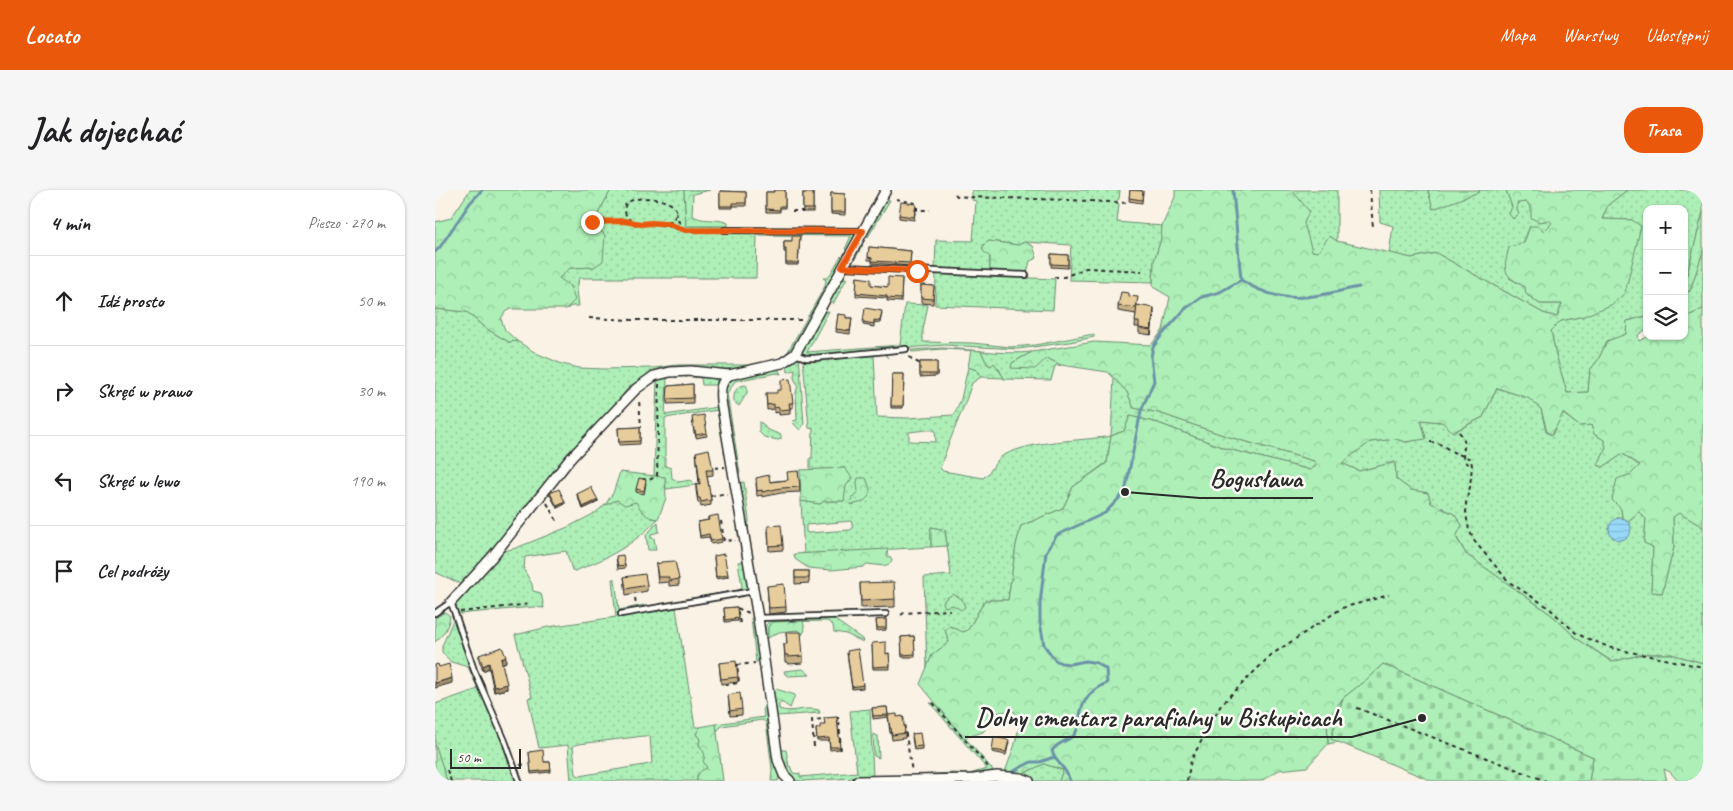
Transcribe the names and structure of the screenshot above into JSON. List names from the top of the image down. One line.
{"places":["Bogusława","Dolny cmentarz parafialny w Biskupicach"],"scale_bar":"50 m","page":{"header":"Locato","nav":["Mapa","Warstwy","Udostępnij"],"buttons":"Trasa","title":"Jak dojechać","heading":["4 min","Pieszo · 270 m"],"map_buttons":["+","−"],"list":[["Idź prosto","50 m"],["Skręć w prawo","30 m"],["Skręć w lewo","190 m"],"Cel podróży"],"scale":"50 m"}}
